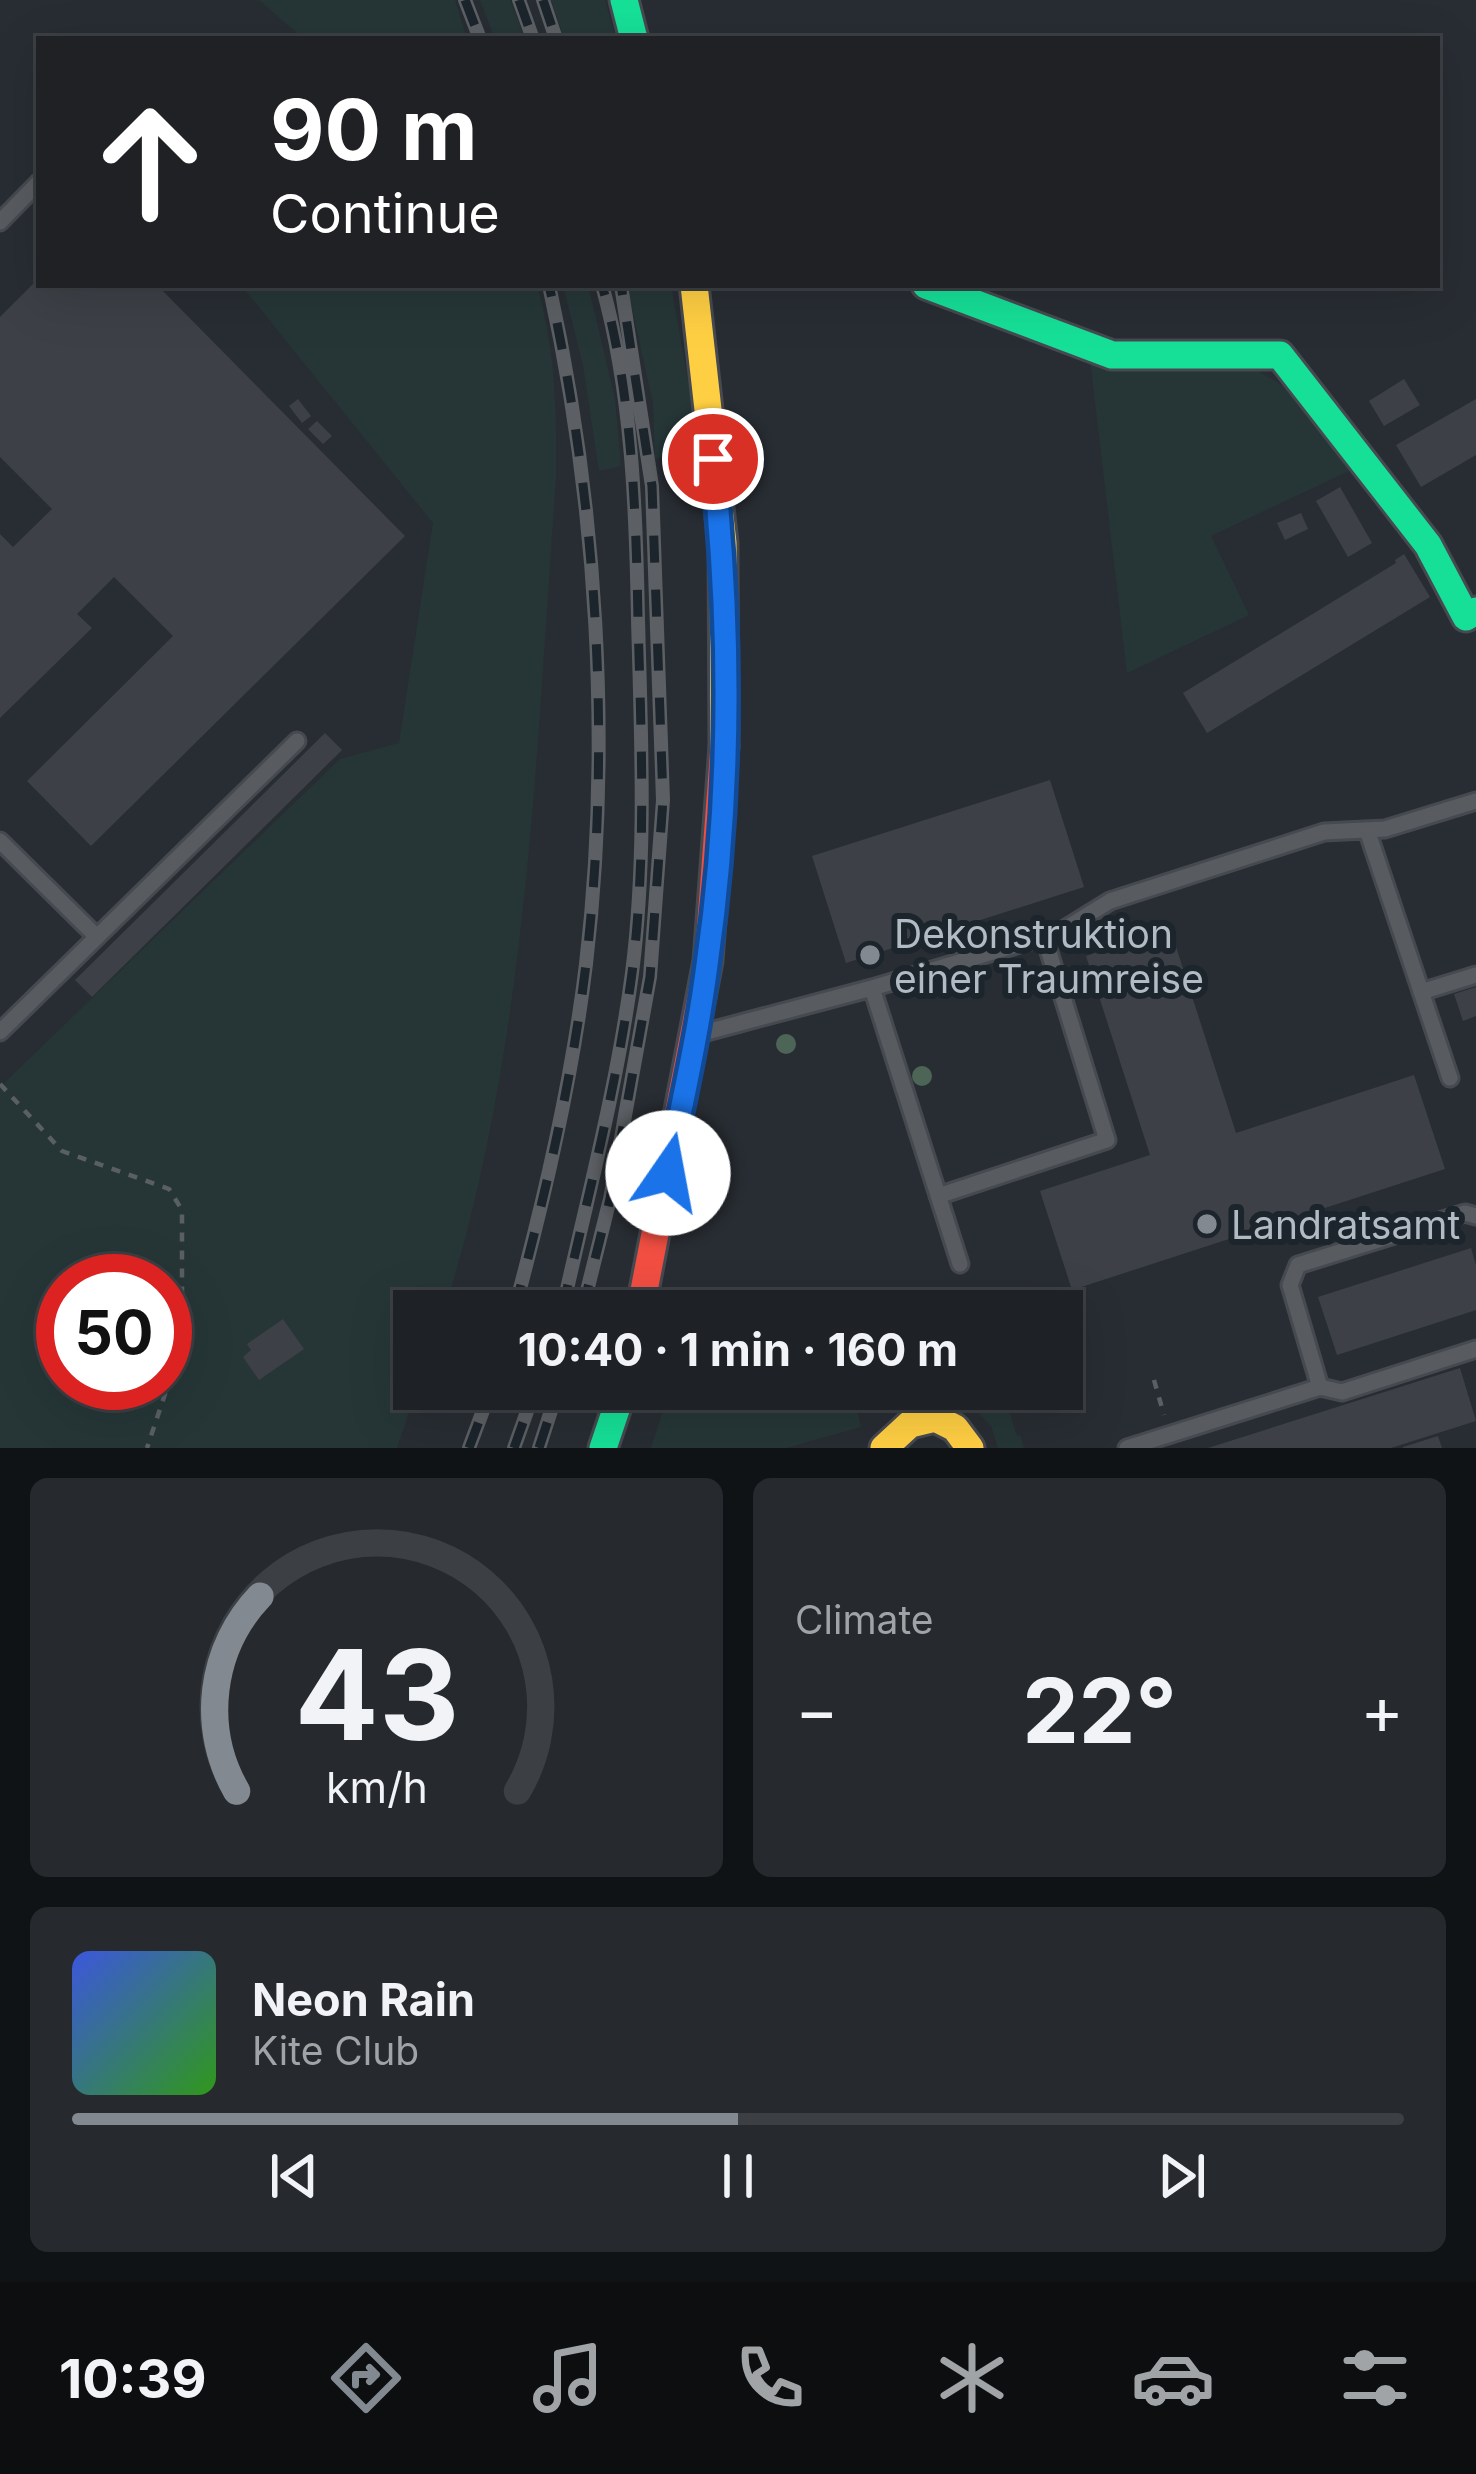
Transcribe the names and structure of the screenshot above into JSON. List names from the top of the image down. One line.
{"places":["Dekonstruktion einer Traumreise","Landratsamt"],"page":{"turn":["90 m","Continue"],"limit":"50","trip":"10:40 · 1 min · 160 m","tile":"Climate","heat":["−","22°","+"],"song":["Neon Rain","Kite Club"],"tabs":"10:39","gauge":["43","km/h"]}}
